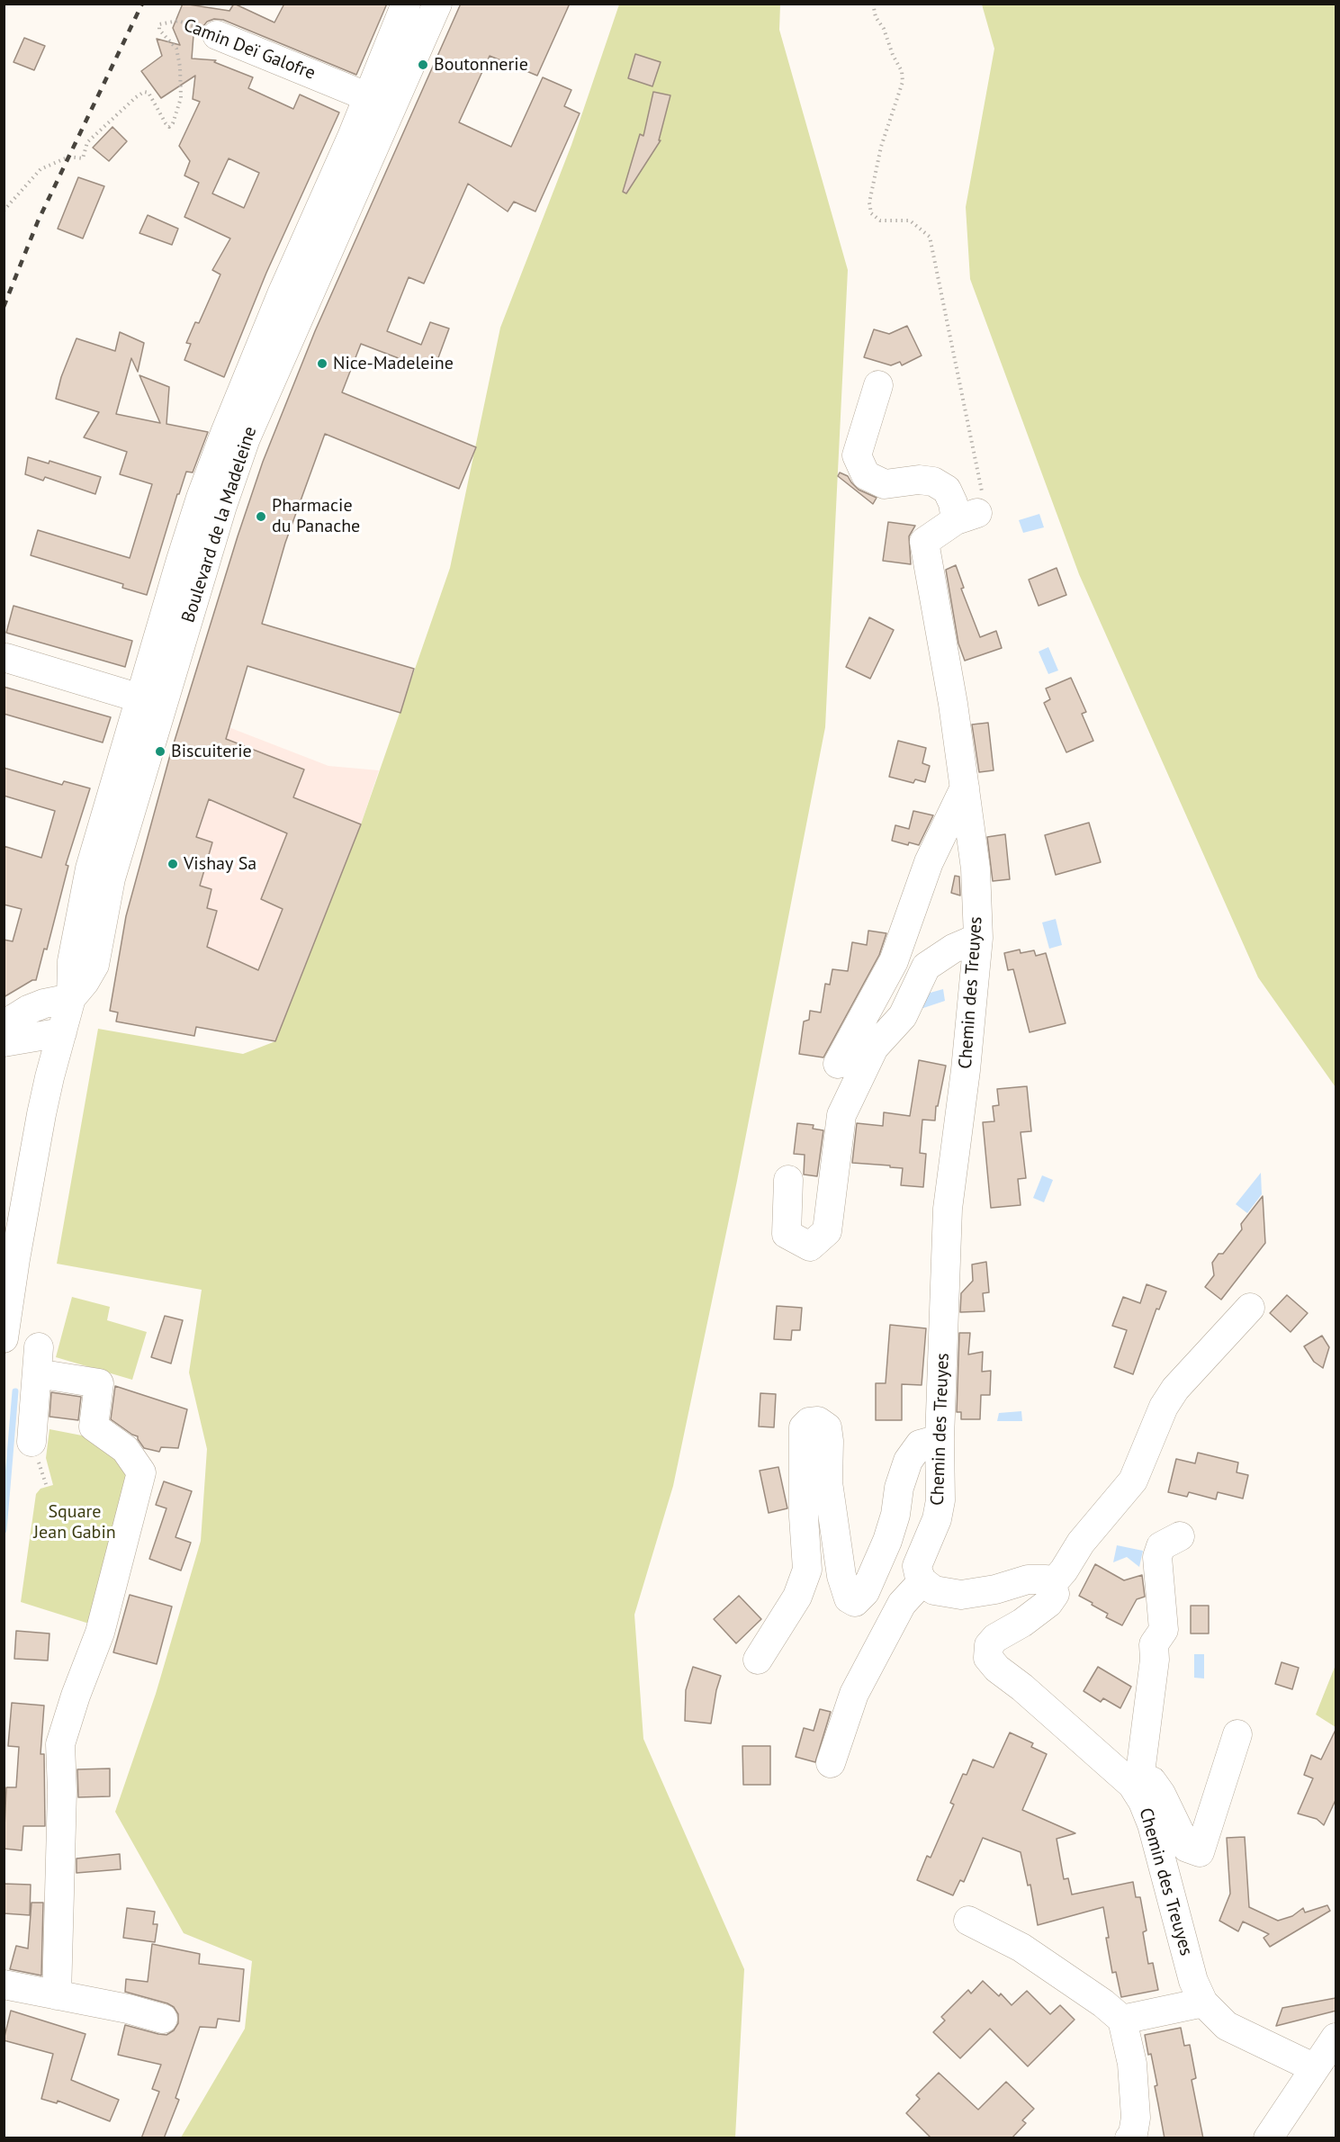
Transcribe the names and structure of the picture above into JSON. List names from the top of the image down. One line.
{"streets":{"street":["Camin Deï Galofre","Boulevard de la Madeleine","Chemin des Treuyes"]},"crossings":[["Camin Deï Galofre","Boulevard de la Madeleine"]],"parks":["Square Jean Gabin"],"places":["Boutonnerie","Nice-Madeleine","Pharmacie du Panache","Biscuiterie","Vishay Sa"]}
